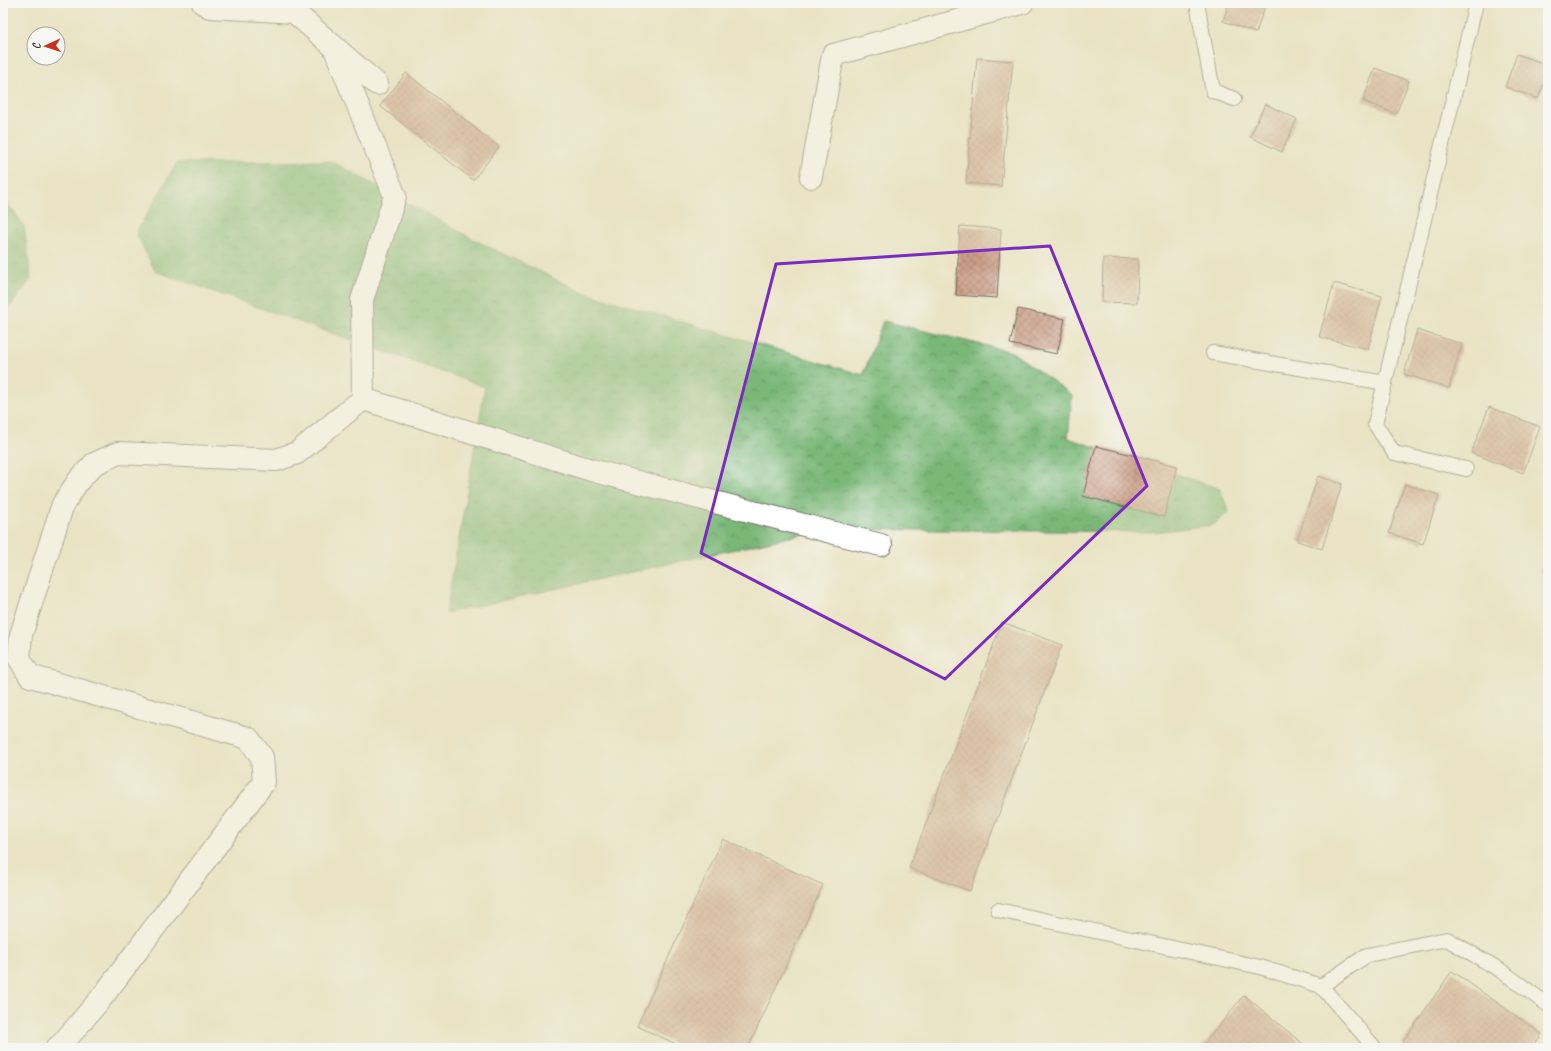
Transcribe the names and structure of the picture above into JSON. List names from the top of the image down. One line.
{"north":"left"}
